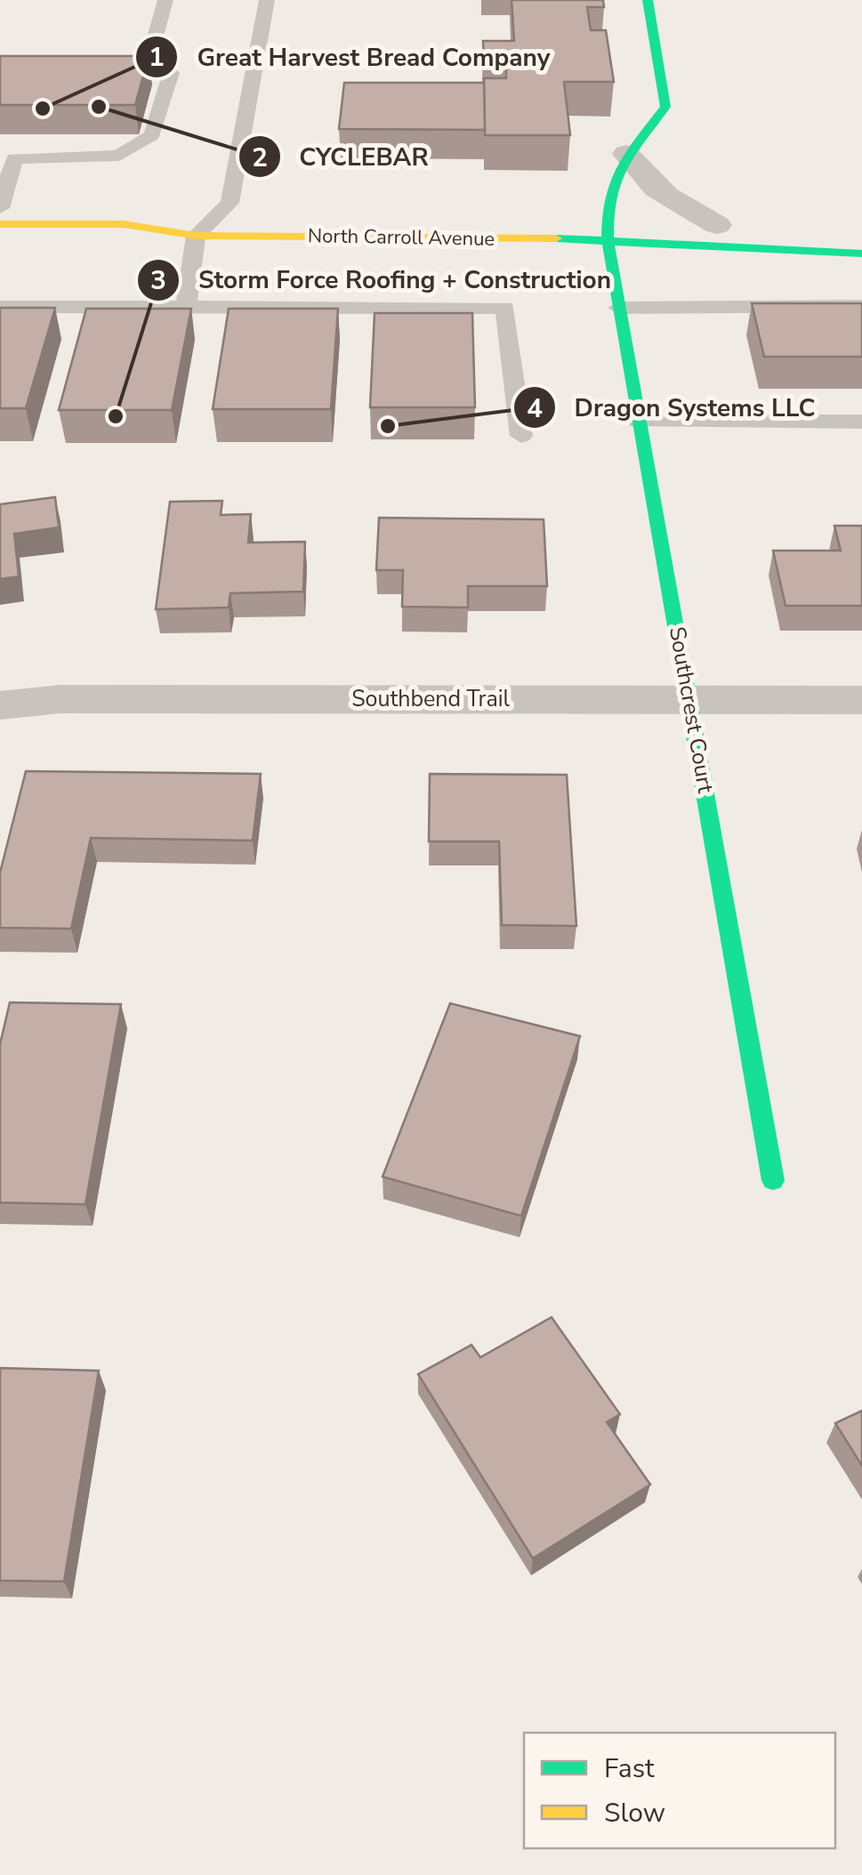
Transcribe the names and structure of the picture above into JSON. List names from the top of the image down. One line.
{"streets":{"street":["North Carroll Avenue","Southbend Trail","Southcrest Court"]},"crossings":[["North Carroll Avenue","Southcrest Court"],["Southbend Trail","Southcrest Court"]],"places":["CYCLEBAR","Great Harvest Bread Company","Storm Force Roofing + Construction","Dragon Systems LLC"],"legend":["Fast","Slow"]}
